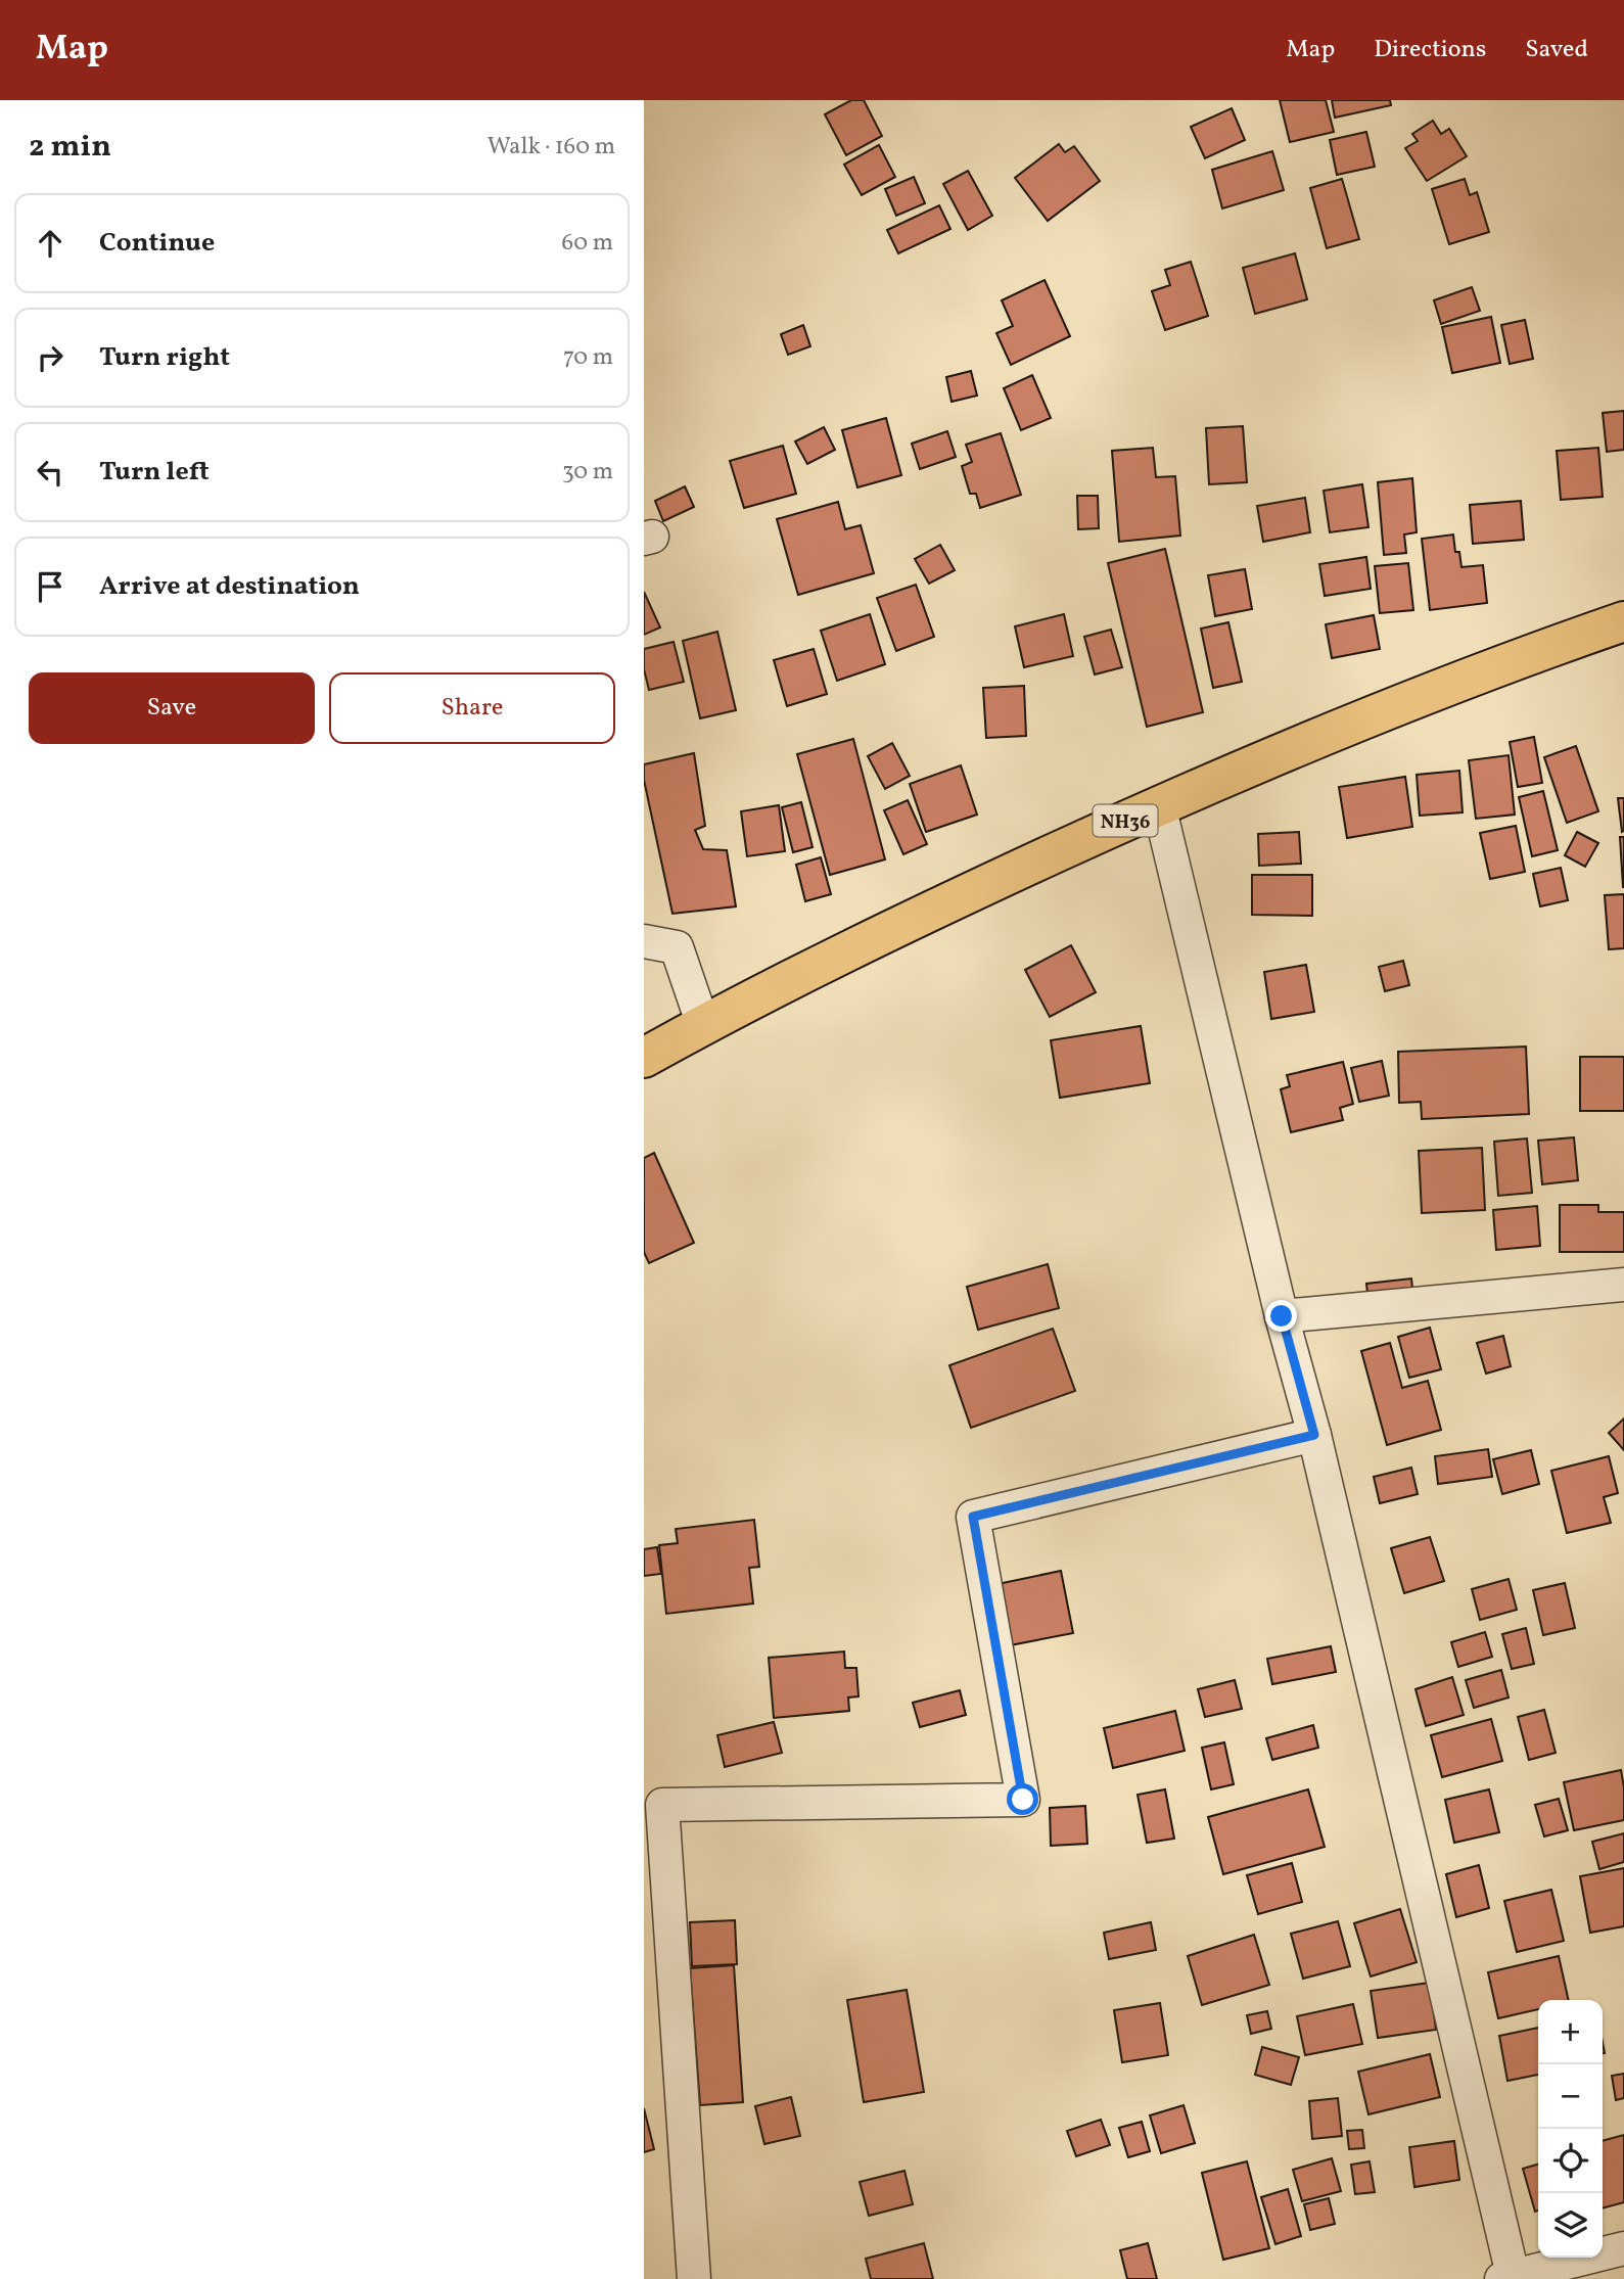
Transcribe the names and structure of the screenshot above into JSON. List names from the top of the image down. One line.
{"streets":{"highway":["NH36"]},"page":{"header":"Map","nav":["Map","Directions","Saved"],"heading":["2 min","Walk · 160 m"],"list":[["Continue","60 m"],["Turn right","70 m"],["Turn left","30 m"],"Arrive at destination"],"buttons":["Save","Share"],"map_buttons":["+","−"]}}
